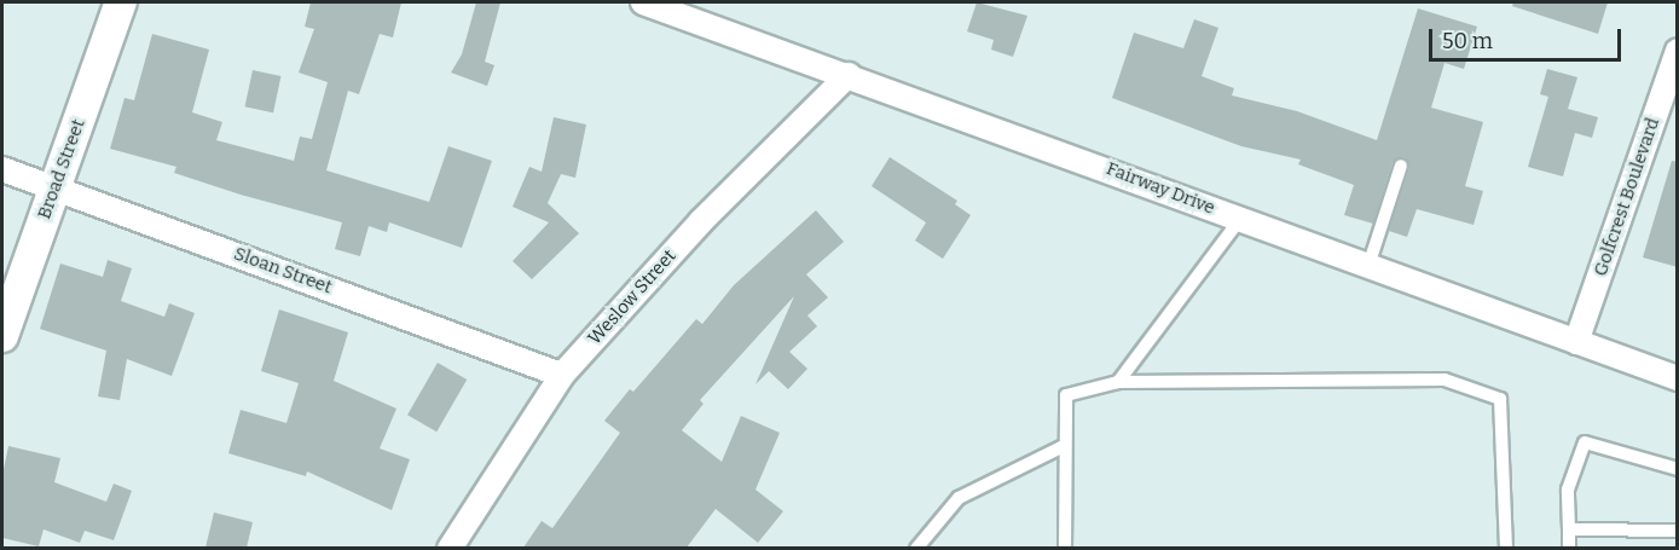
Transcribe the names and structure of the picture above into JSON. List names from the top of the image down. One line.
{"streets":{"street":["Broad Street","Fairway Drive","Golfcrest Boulevard","Sloan Street","Weslow Street"]},"crossings":[["Broad Street","Sloan Street"],["Fairway Drive","Golfcrest Boulevard"],["Fairway Drive","Weslow Street"],["Sloan Street","Weslow Street"]],"scale_bar":"50 m"}
